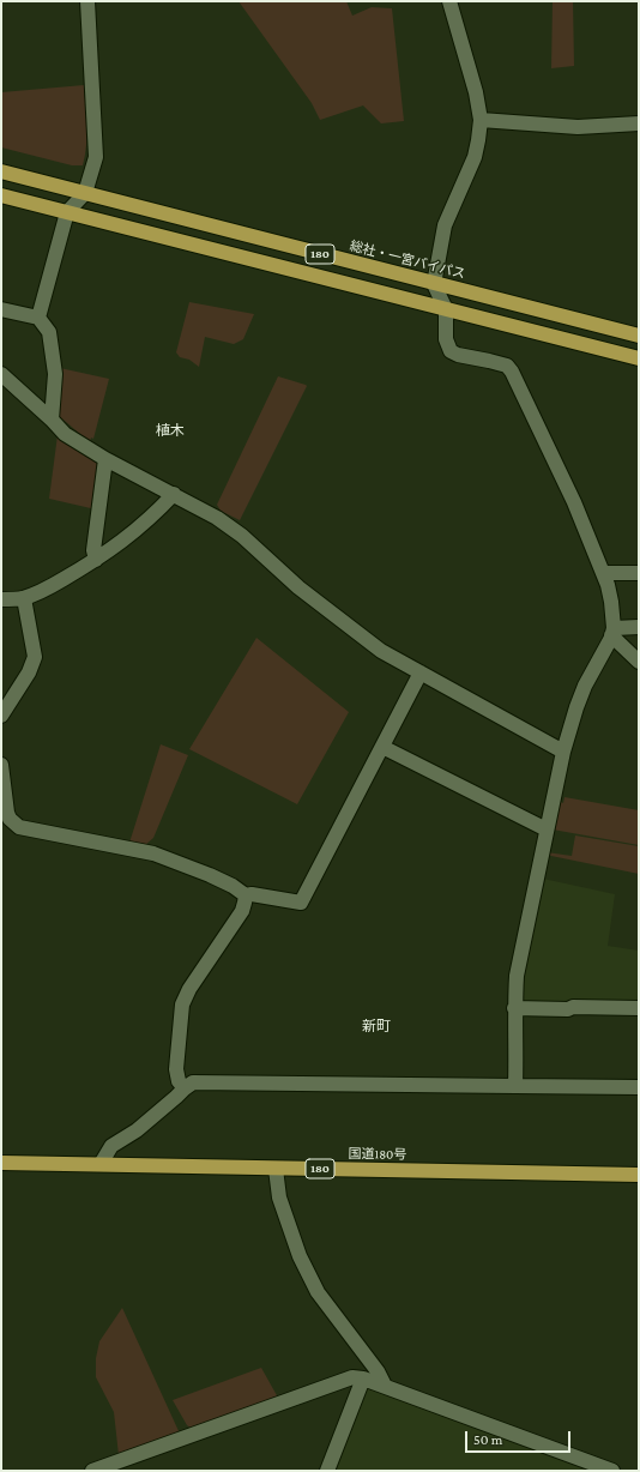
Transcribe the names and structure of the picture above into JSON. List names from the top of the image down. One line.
{"streets":{"highway":["180","総社・一宮バイパス","国道180号"]},"districts":["植木","新町"],"scale_bar":"50 m"}
